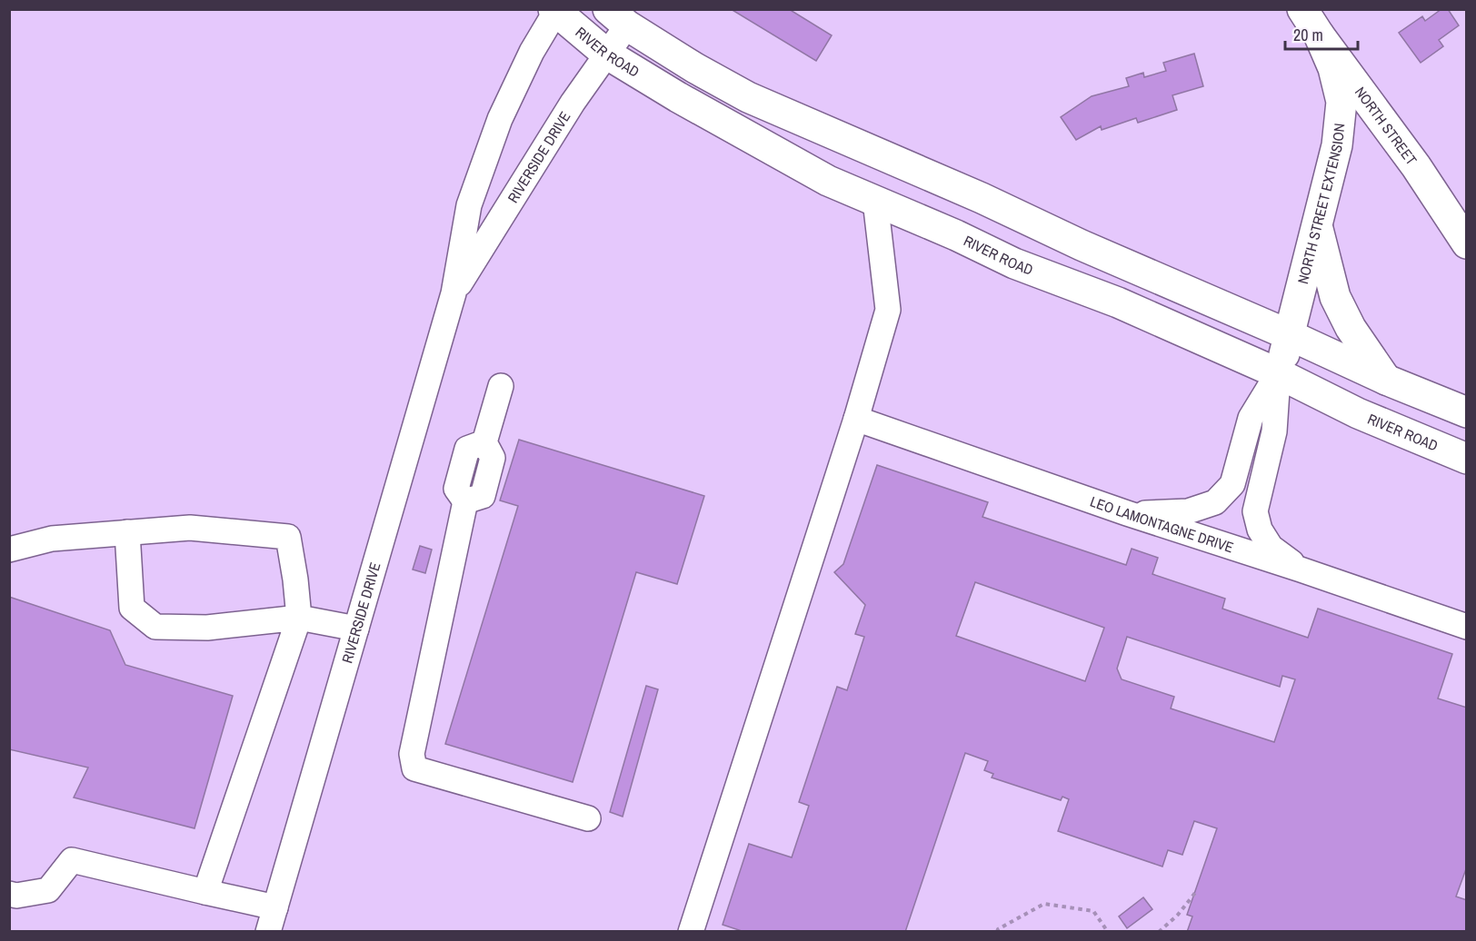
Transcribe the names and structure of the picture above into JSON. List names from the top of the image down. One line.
{"streets":{"main road":["RIVER ROAD","NORTH STREET","NORTH STREET EXTENSION"],"street":["RIVERSIDE DRIVE","LEO LAMONTAGNE DRIVE"]},"crossings":[["RIVER ROAD","RIVERSIDE DRIVE"],["RIVER ROAD","NORTH STREET EXTENSION"],["NORTH STREET","NORTH STREET EXTENSION"]],"scale_bar":"20 m"}
